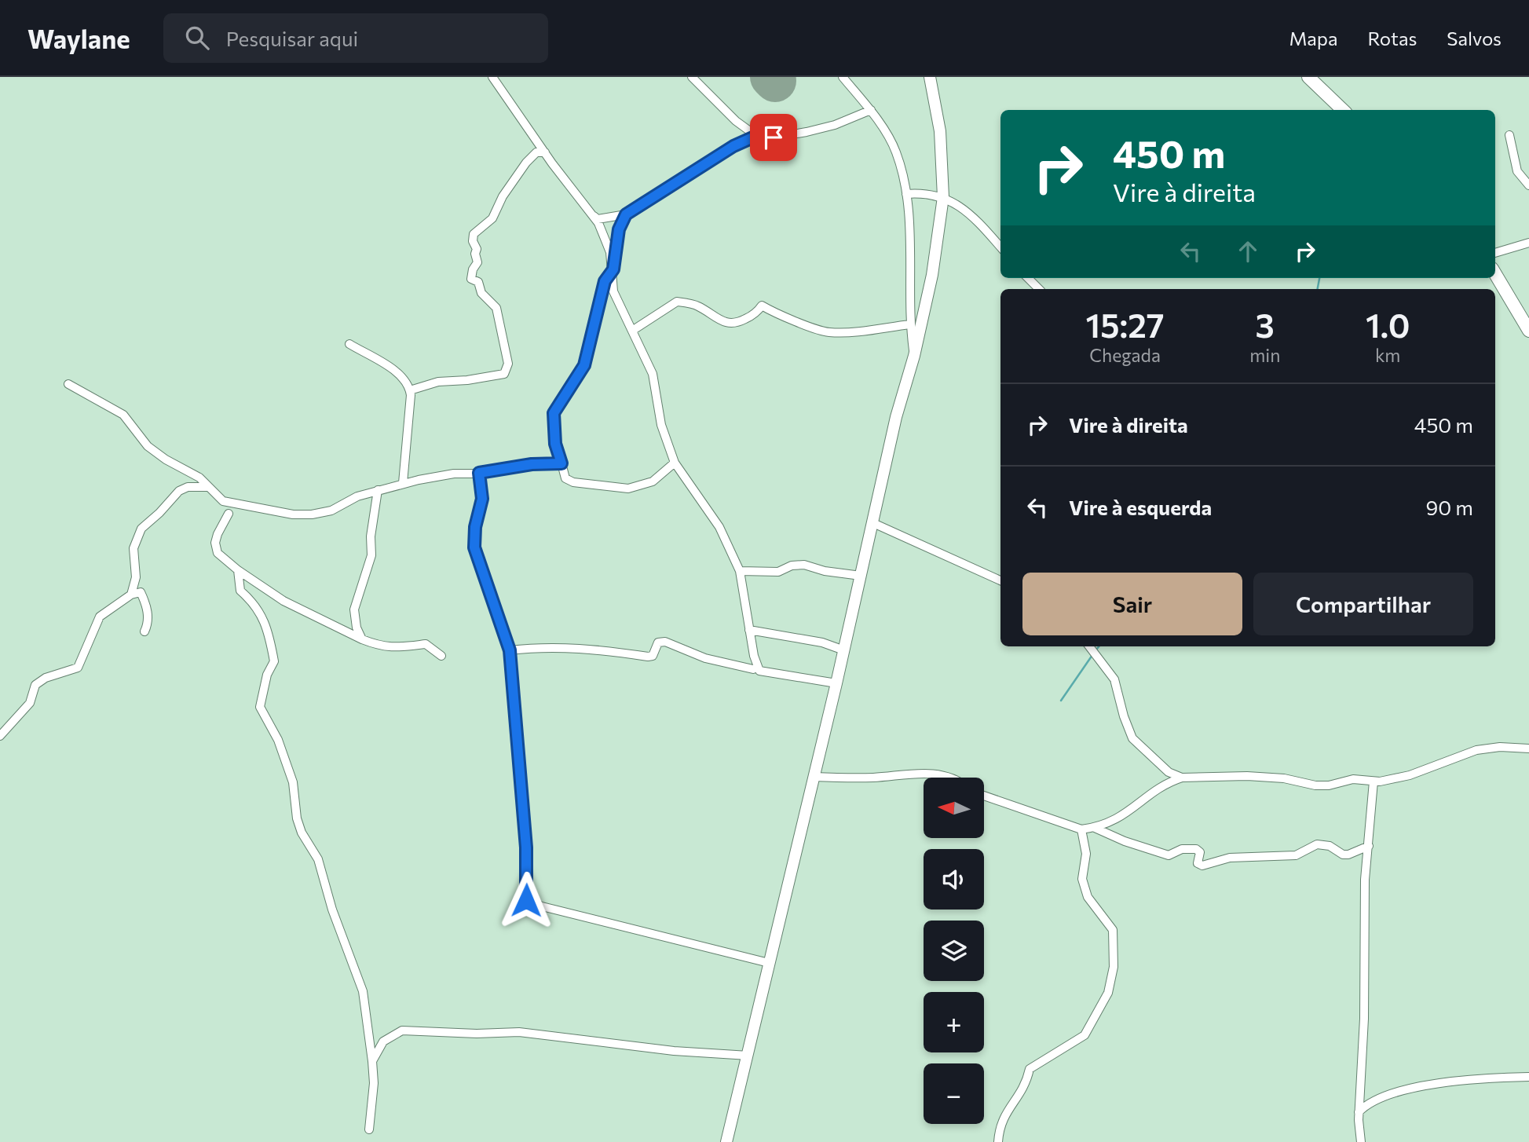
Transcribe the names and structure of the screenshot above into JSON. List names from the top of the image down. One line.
{"north":"left","page":{"header":"Waylane","search":"Pesquisar aqui","nav":["Mapa","Rotas","Salvos"],"turn":["450 m","Vire à direita"],"eta":["15:27","Chegada","3","min","1.0","km"],"list":[{"name":"Vire à direita","value":"450 m"},{"name":"Vire à esquerda","value":"90 m"}],"buttons":["Sair","Compartilhar"],"map_buttons":["+","−"]}}
